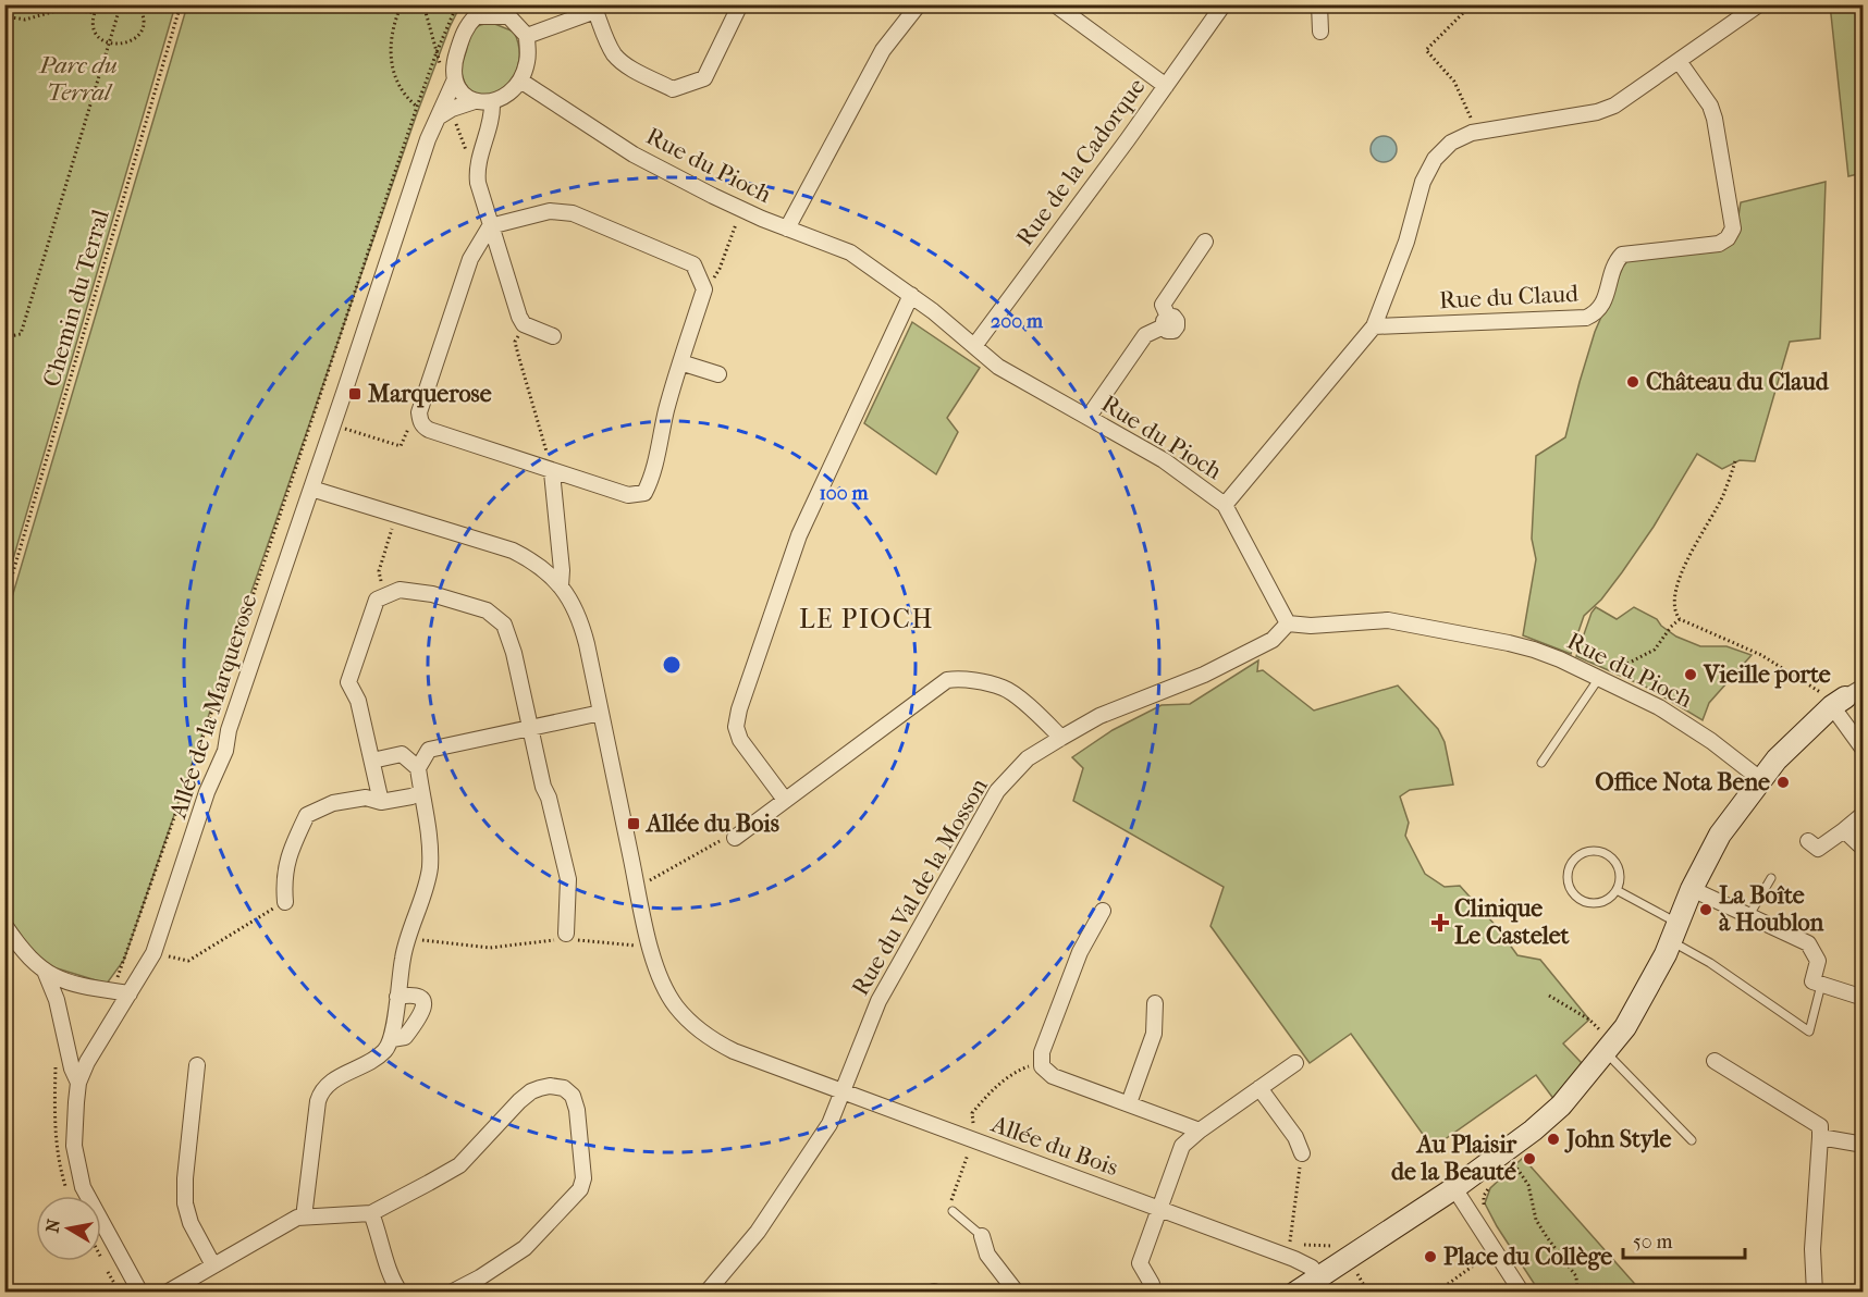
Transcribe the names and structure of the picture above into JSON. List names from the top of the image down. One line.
{"streets":{"street":["Rue de la Cadorque","Rue du Pioch","Rue du Claud","Allée de la Marquerose","Rue du Val de la Mosson","Allée du Bois"],"path":["Chemin du Terral"]},"crossings":[["Rue de la Cadorque","Rue du Pioch"],["Rue du Pioch","Allée de la Marquerose"],["Rue du Pioch","Rue du Val de la Mosson"],["Allée de la Marquerose","Allée du Bois"],["Rue du Val de la Mosson","Allée du Bois"]],"districts":["LE PIOCH"],"parks":["Parc du Terral"],"places":{"other":["Château du Claud","Vieille porte","Office Nota Bene","La Boîte à Houblon","John Style","Au Plaisir de la Beauté","Place du Collège"],"transit":["Marquerose","Allée du Bois"],"health":["Clinique Le Castelet"]},"scale_bar":"50 m","north":"left","rings":["200 m","100 m"]}
